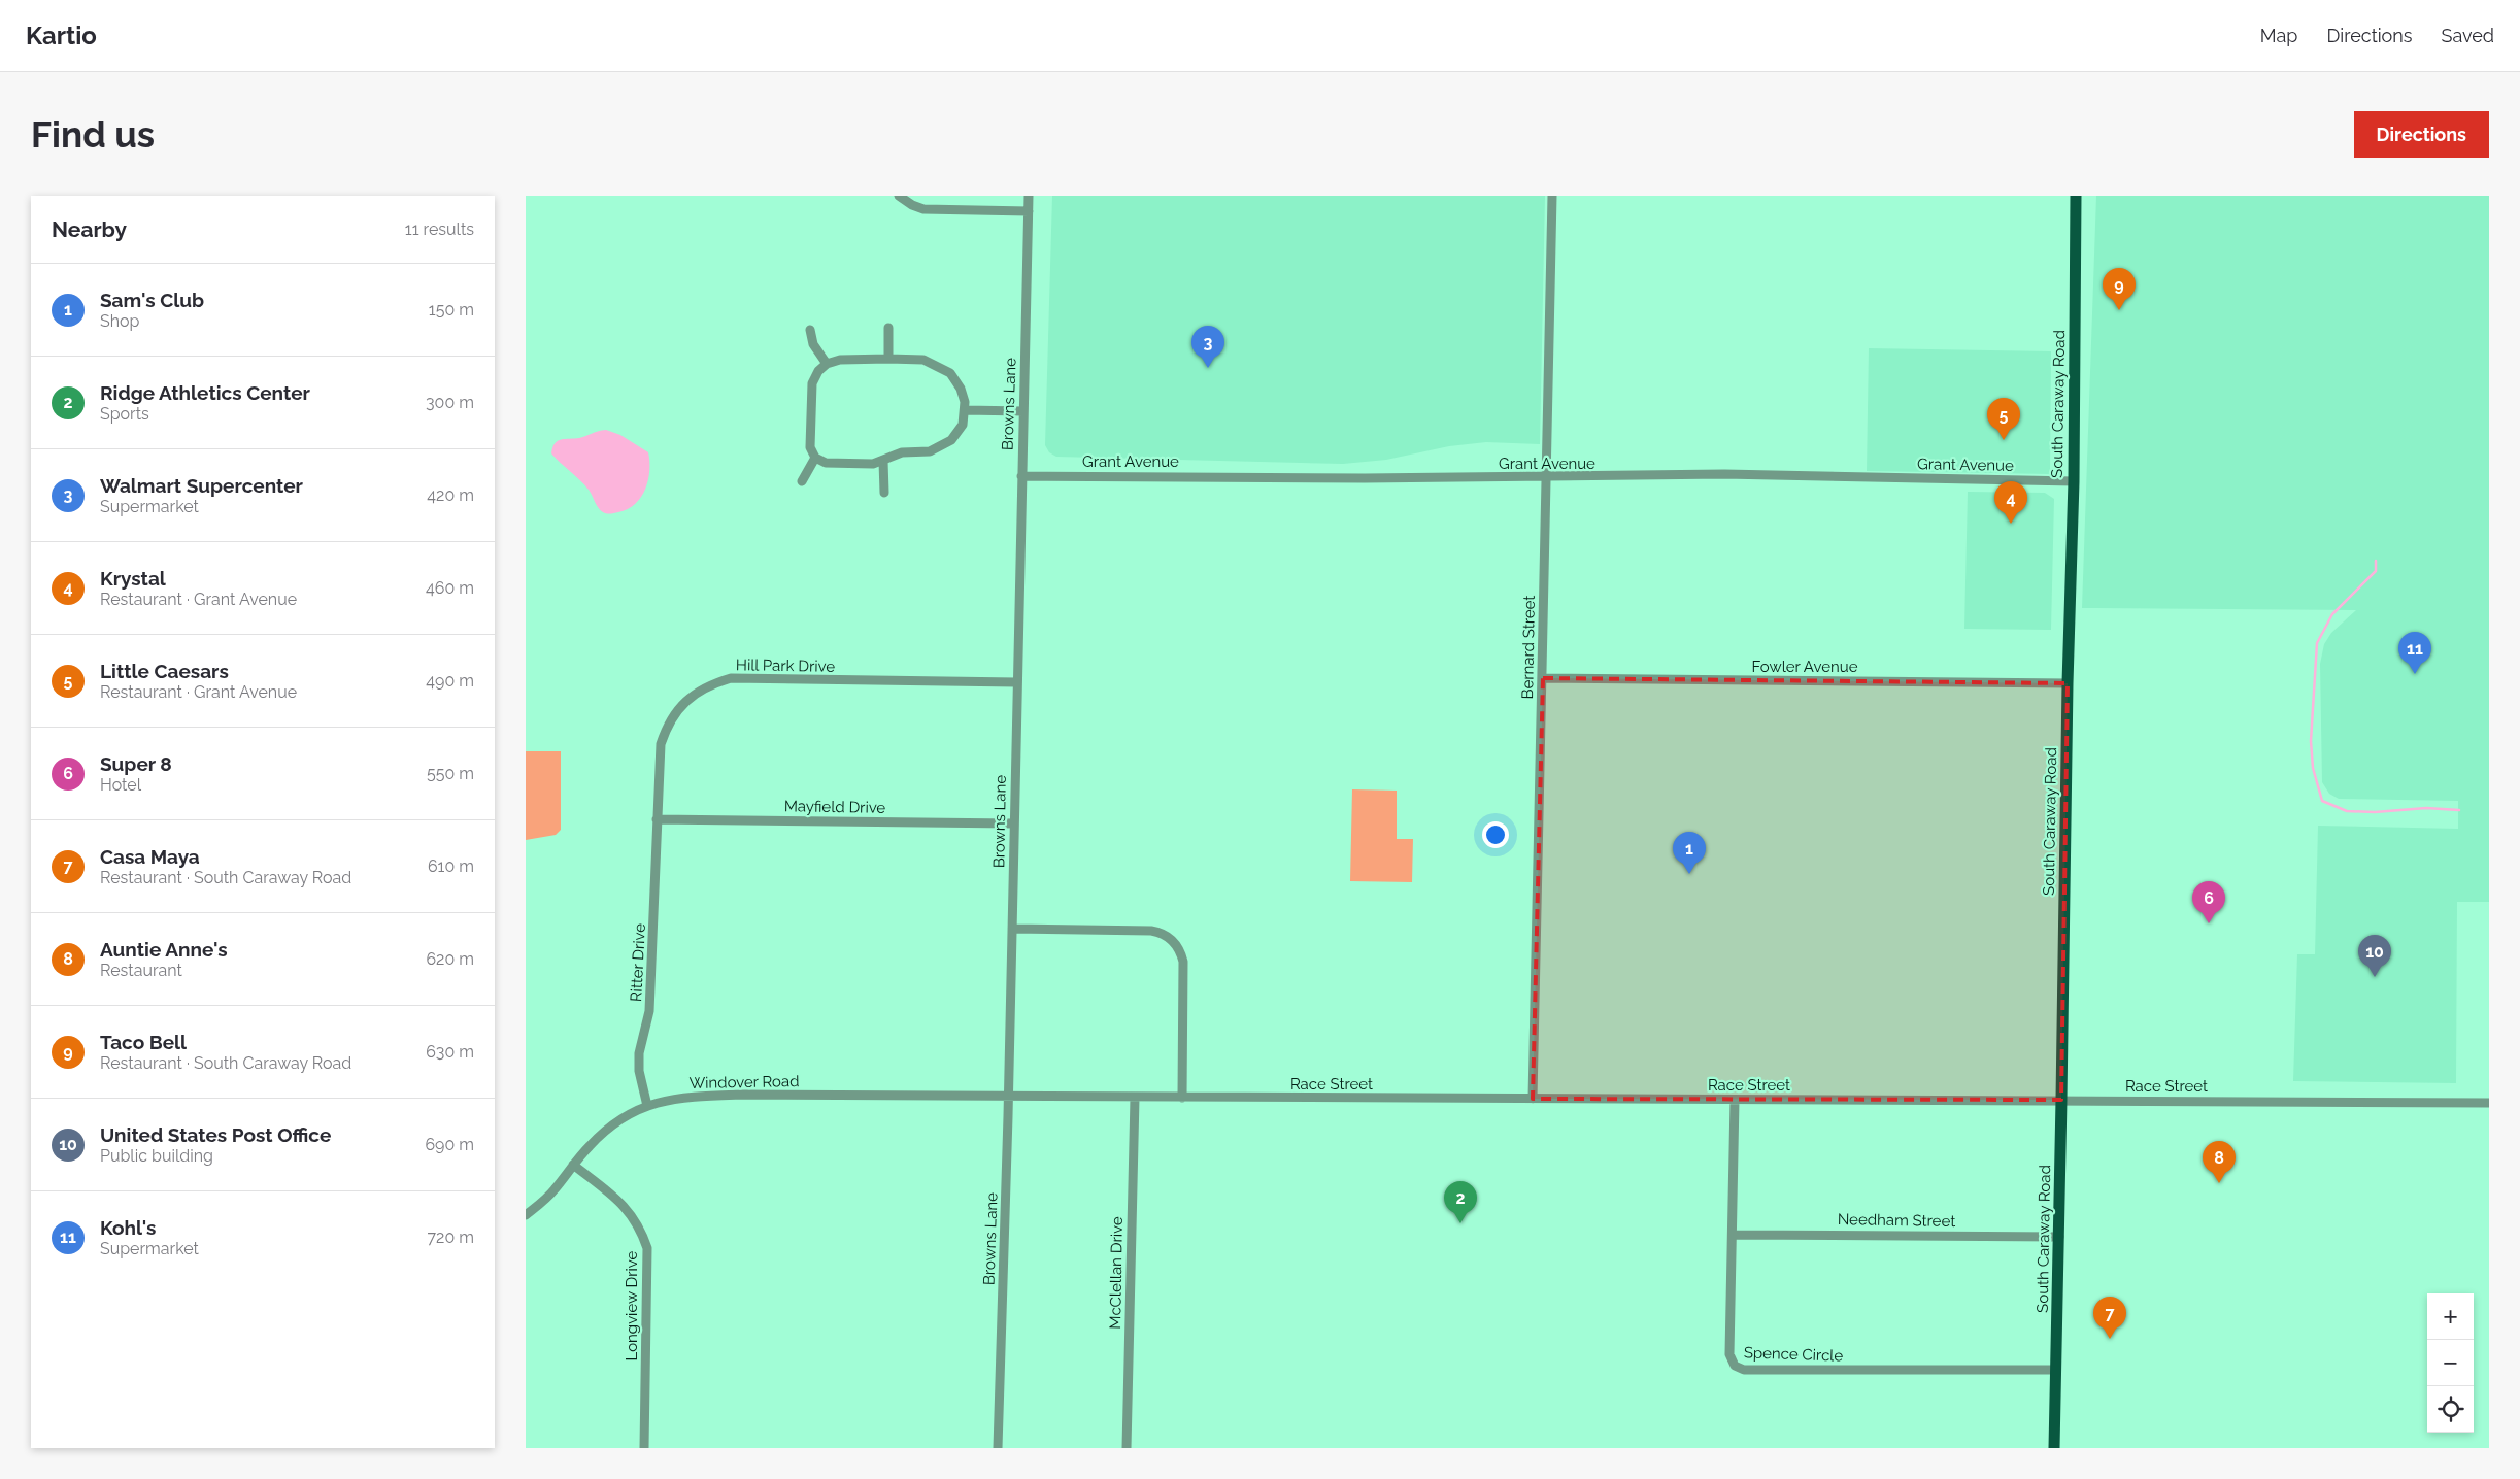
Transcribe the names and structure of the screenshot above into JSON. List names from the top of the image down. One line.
{"streets":{"main road":["South Caraway Road"],"street":["Browns Lane","Grant Avenue","Bernard Street","Hill Park Drive","Fowler Avenue","Mayfield Drive","Ritter Drive","Windover Road","Race Street","Needham Street","McClellan Drive","Longview Drive","Spence Circle"]},"crossings":[["Browns Lane","Grant Avenue"],["Browns Lane","Hill Park Drive"],["Browns Lane","Mayfield Drive"],["Browns Lane","Windover Road"],["Browns Lane","Race Street"],["South Caraway Road","Grant Avenue"],["South Caraway Road","Fowler Avenue"],["South Caraway Road","Race Street"],["South Caraway Road","Needham Street"],["South Caraway Road","Spence Circle"],["Grant Avenue","Bernard Street"],["Bernard Street","Fowler Avenue"],["Bernard Street","Race Street"],["Hill Park Drive","Mayfield Drive"],["Hill Park Drive","Ritter Drive"],["Mayfield Drive","Ritter Drive"],["Ritter Drive","Windover Road"],["Windover Road","Race Street"],["Windover Road","Longview Drive"],["Race Street","McClellan Drive"],["Race Street","Spence Circle"],["Needham Street","Spence Circle"]],"page":{"header":"Kartio","nav":["Map","Directions","Saved"],"buttons":"Directions","title":"Find us","heading":["Nearby","11 results"],"list":[{"mark":"1","name":"Sam's Club","note":"Shop","value":"150 m"},{"mark":"2","name":"Ridge Athletics Center","note":"Sports","value":"300 m"},{"mark":"3","name":"Walmart Supercenter","note":"Supermarket","value":"420 m"},{"mark":"4","name":"Krystal","note":"Restaurant · Grant Avenue","value":"460 m"},{"mark":"5","name":"Little Caesars","note":"Restaurant · Grant Avenue","value":"490 m"},{"mark":"6","name":"Super 8","note":"Hotel","value":"550 m"},{"mark":"7","name":"Casa Maya","note":"Restaurant · South Caraway Road","value":"610 m"},{"mark":"8","name":"Auntie Anne's","note":"Restaurant","value":"620 m"},{"mark":"9","name":"Taco Bell","note":"Restaurant · South Caraway Road","value":"630 m"},{"mark":"10","name":"United States Post Office","note":"Public building","value":"690 m"},{"mark":"11","name":"Kohl's","note":"Supermarket","value":"720 m"}],"pins":["9","3","5","4","11","1","6","10","8","2","7"],"map_buttons":["+","−"]}}
